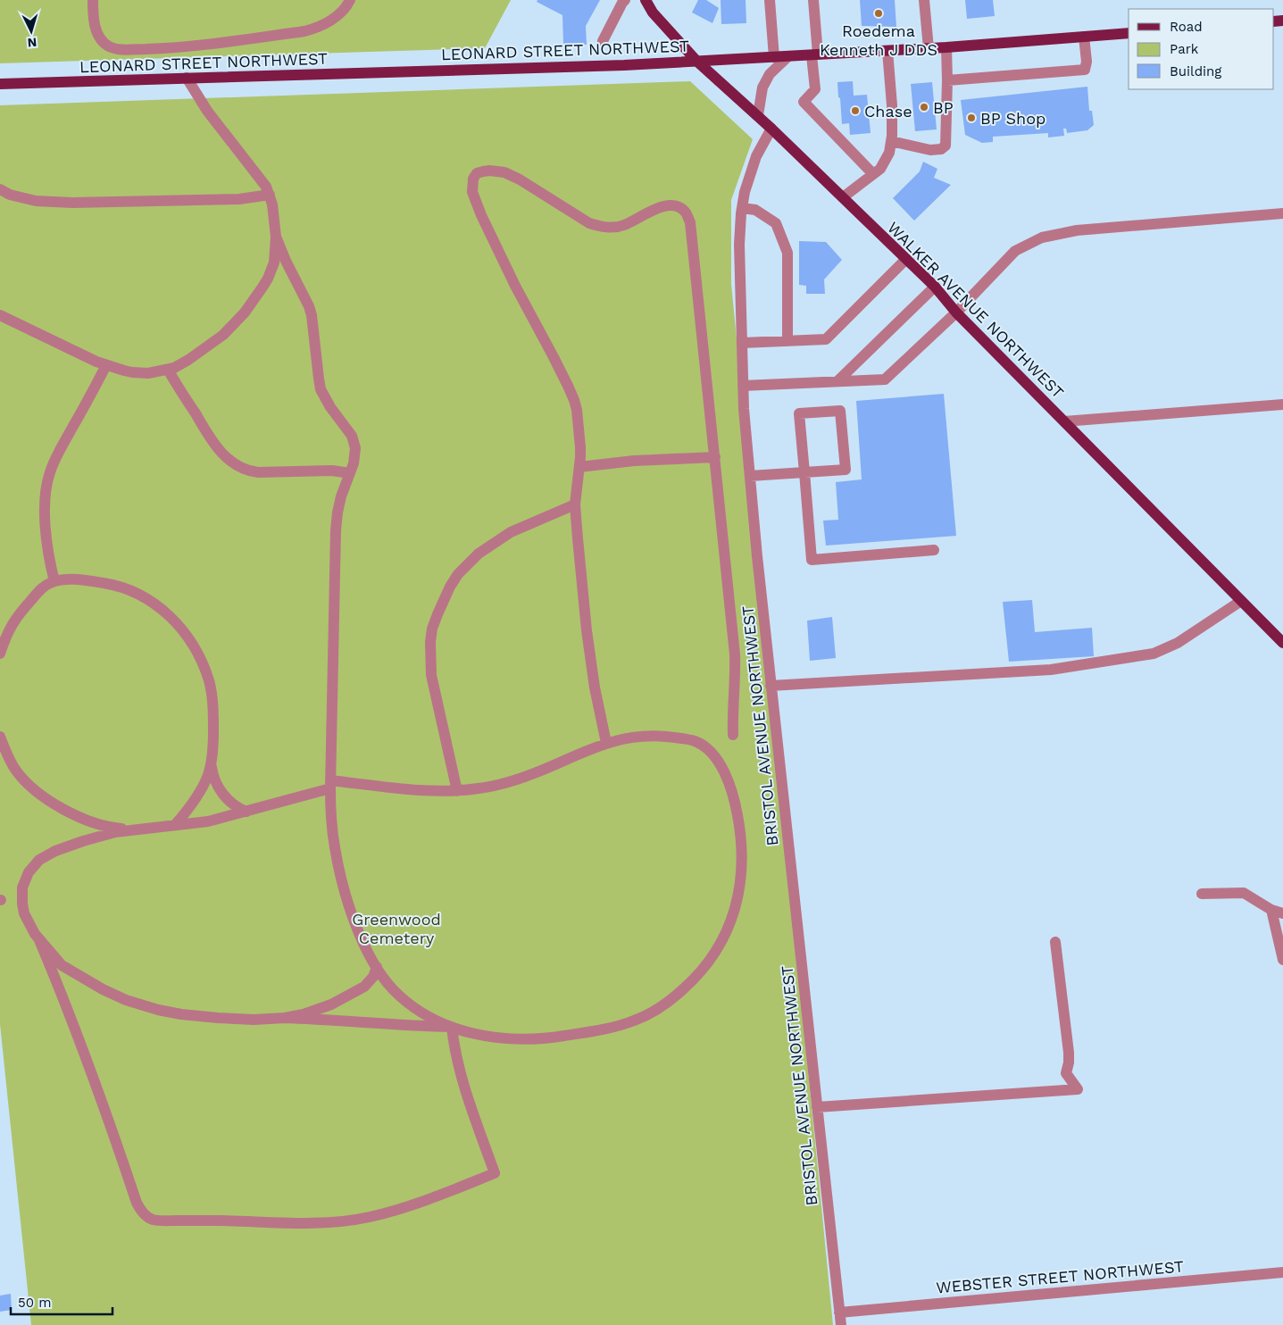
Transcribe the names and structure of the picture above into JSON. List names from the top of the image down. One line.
{"streets":{"main road":["LEONARD STREET NORTHWEST","WALKER AVENUE NORTHWEST"],"street":["BRISTOL AVENUE NORTHWEST","WEBSTER STREET NORTHWEST"]},"crossings":[["LEONARD STREET NORTHWEST","WALKER AVENUE NORTHWEST"],["WALKER AVENUE NORTHWEST","BRISTOL AVENUE NORTHWEST"],["BRISTOL AVENUE NORTHWEST","WEBSTER STREET NORTHWEST"]],"parks":["Greenwood Cemetery"],"places":["Roedema Kenneth J DDS","BP","Chase","BP Shop"],"legend":["Road","Park","Building"],"scale_bar":"50 m","north":"bottom"}
